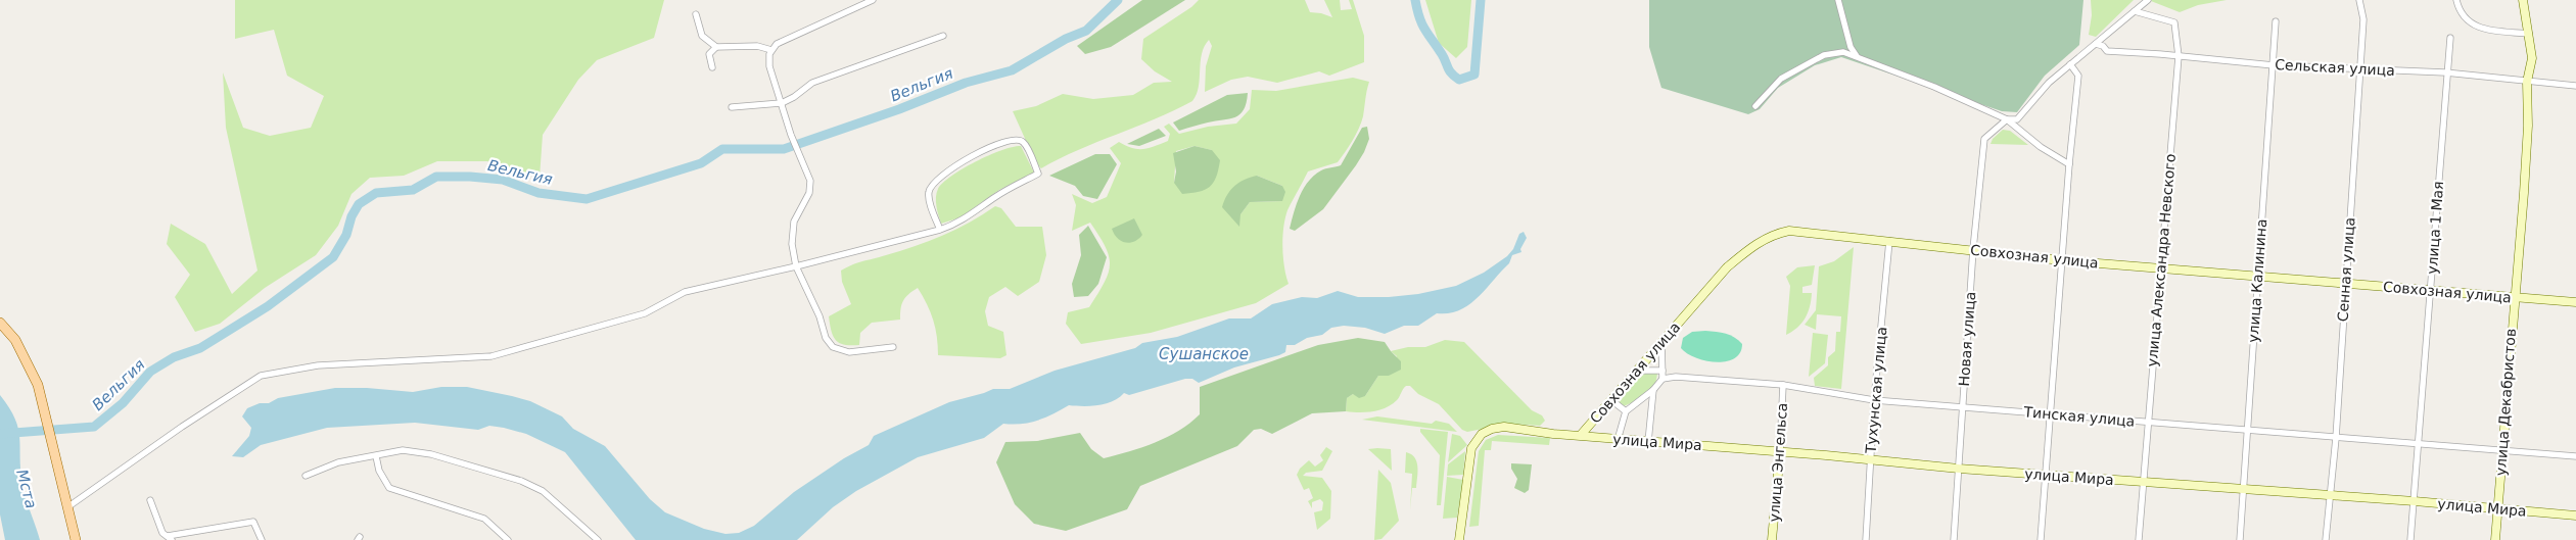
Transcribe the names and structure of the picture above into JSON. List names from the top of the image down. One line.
{"streets":{"main road":["Совхозная улица","улица Декабристов","улица Мира","улица Энгельса"],"street":["Сельская улица","улица 1 Мая","улица Александра Невского","Сенная улица","улица Калинина","Новая улица","Тухунская улица","Тинская улица"]},"crossings":[["Сельская улица","улица 1 Мая"],["Сельская улица","улица Александра Невского"],["Сельская улица","Сенная улица"],["Сельская улица","улица Калинина"],["Сельская улица","улица Декабристов"],["улица 1 Мая","Совхозная улица"],["улица 1 Мая","Тинская улица"],["улица 1 Мая","улица Мира"],["Совхозная улица","улица Александра Невского"],["Совхозная улица","Сенная улица"],["Совхозная улица","улица Калинина"],["Совхозная улица","Новая улица"],["Совхозная улица","Тухунская улица"],["Совхозная улица","улица Декабристов"],["Совхозная улица","улица Мира"],["улица Александра Невского","Тинская улица"],["улица Александра Невского","улица Мира"],["Сенная улица","Тинская улица"],["Сенная улица","улица Мира"],["улица Калинина","Тинская улица"],["улица Калинина","улица Мира"],["Новая улица","Тинская улица"],["Новая улица","улица Мира"],["Тухунская улица","Тинская улица"],["Тухунская улица","улица Мира"],["улица Декабристов","Тинская улица"],["улица Декабристов","улица Мира"],["Тинская улица","улица Энгельса"],["улица Мира","улица Энгельса"]],"water":["Вельгия","Сушанское","Мста"]}
